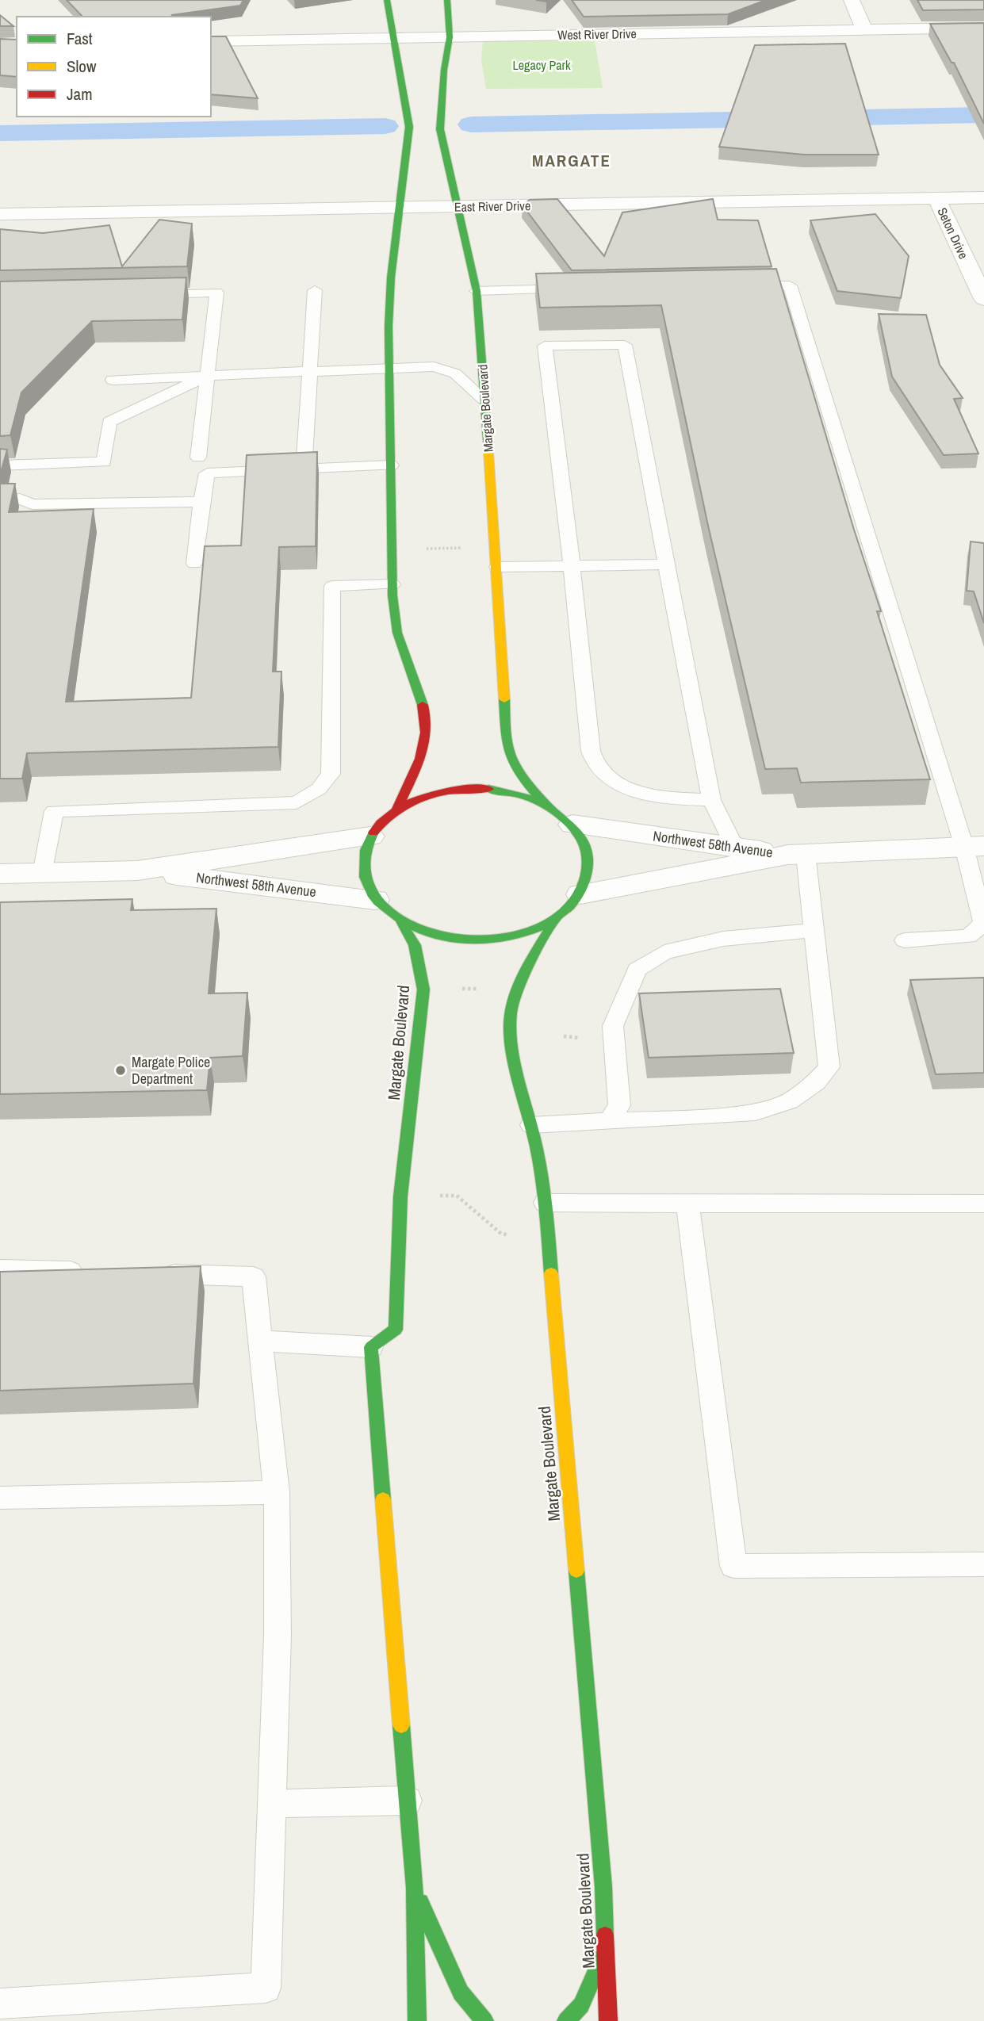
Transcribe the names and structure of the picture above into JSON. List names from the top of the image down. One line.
{"streets":{"street":["West River Drive","East River Drive","Seton Drive","Margate Boulevard","Northwest 58th Avenue"]},"crossings":[["West River Drive","Margate Boulevard"],["East River Drive","Seton Drive"],["East River Drive","Margate Boulevard"],["Margate Boulevard","Northwest 58th Avenue"]],"districts":["MARGATE"],"parks":["Legacy Park"],"places":["Margate Police Department"],"legend":["Fast","Slow","Jam"]}
